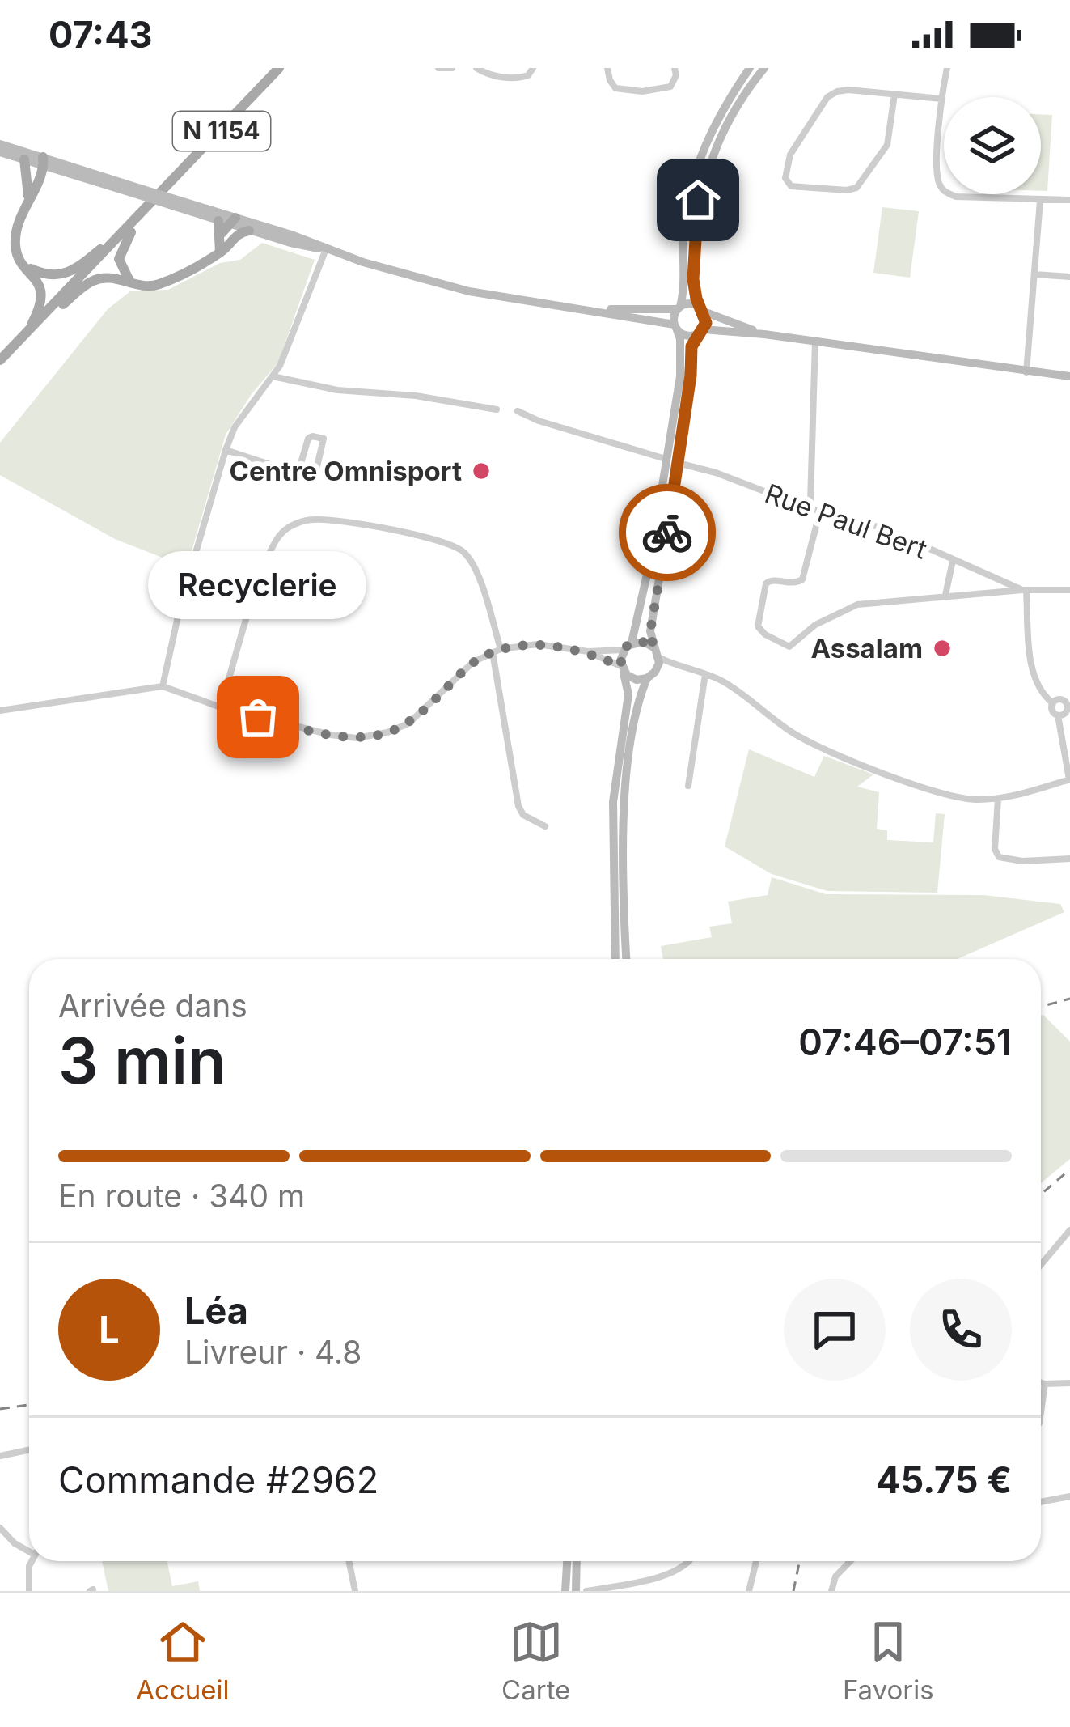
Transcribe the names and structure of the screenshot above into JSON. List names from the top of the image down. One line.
{"streets":{"main road":["N 1154"],"street":["Rue Paul Bert"]},"places":["Centre Omnisport","Assalam","Recyclerie"],"page":{"status":"07:43","bubble":"Recyclerie","heading":["3 min","Arrivée dans","07:46–07:51"],"panel":["Léa","Livreur · 4.8","Commande #2962","45.75 €"],"bar":"En route · 340 m","round":"L","tabs":["Accueil","Carte","Favoris"]}}
